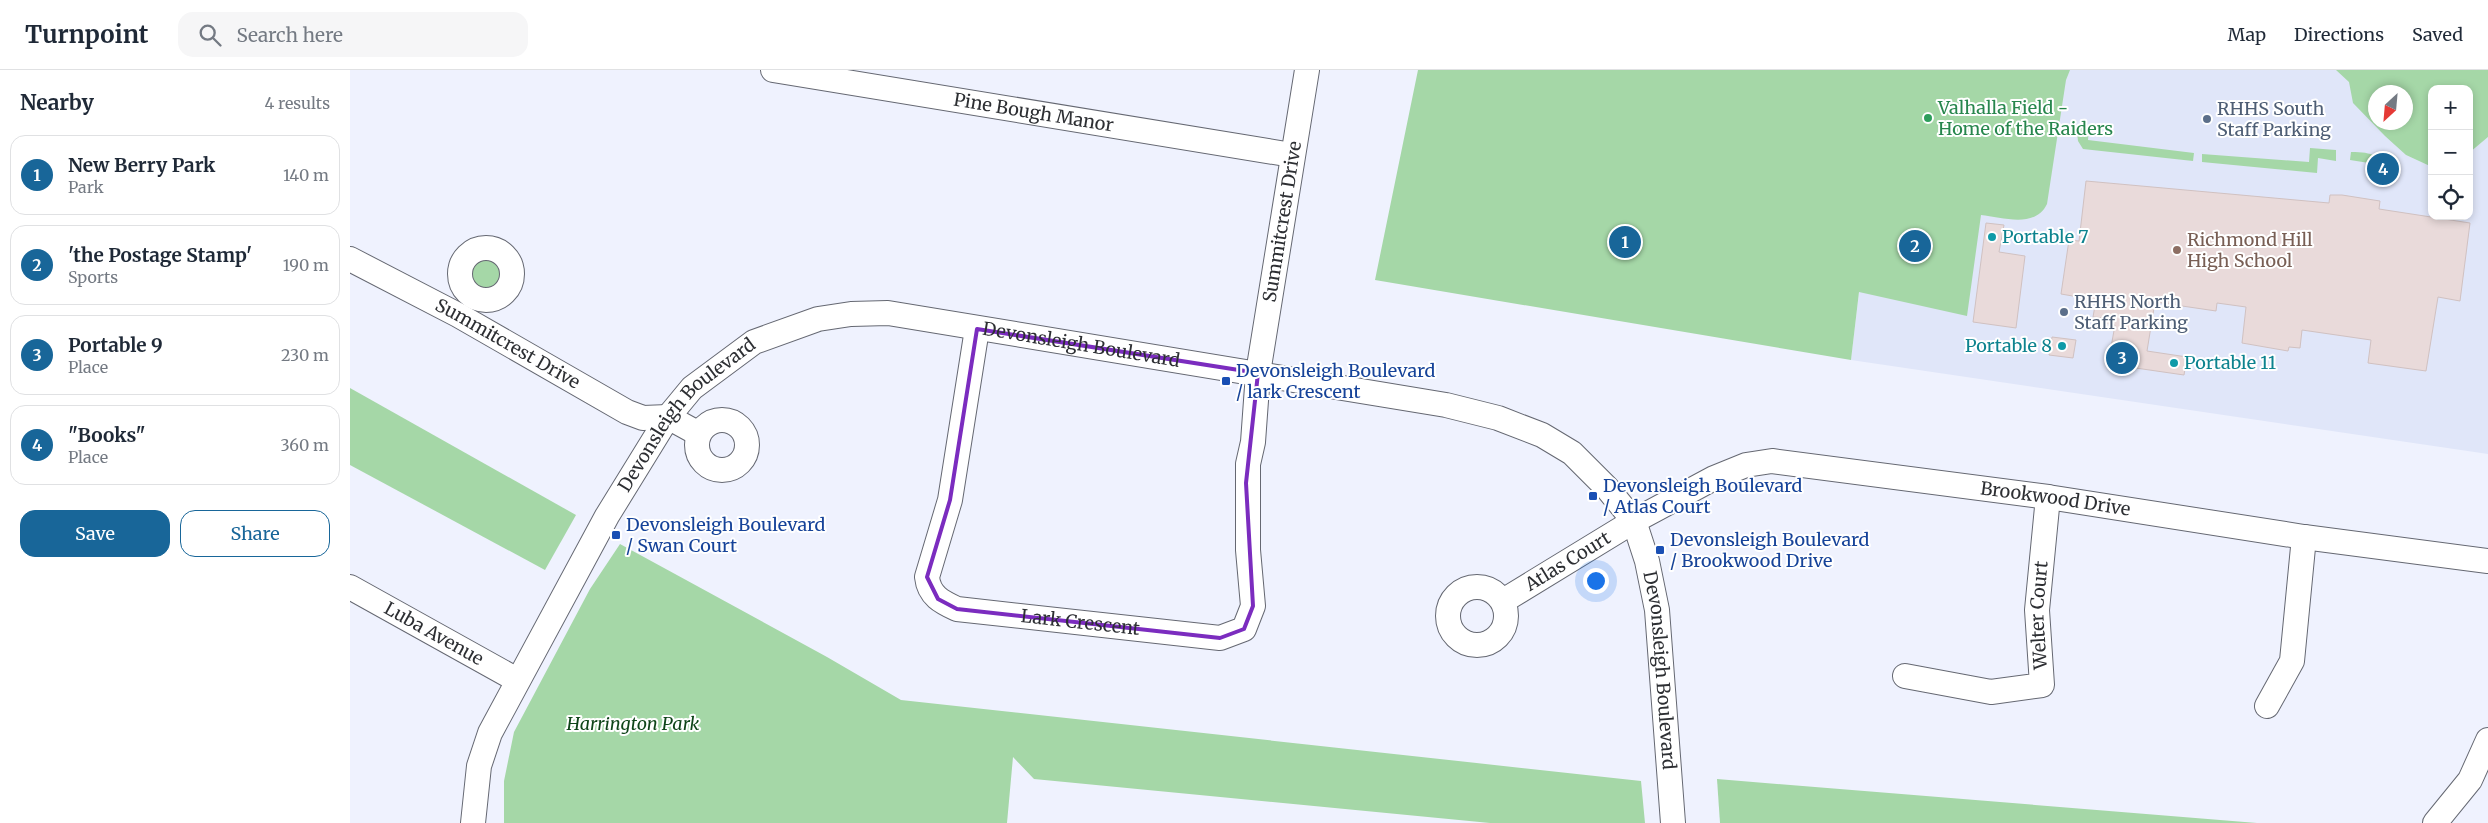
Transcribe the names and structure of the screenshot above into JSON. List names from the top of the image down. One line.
{"streets":{"street":["Pine Bough Manor","Summitcrest Drive","Devonsleigh Boulevard","Brookwood Drive","Atlas Court","Welter Court","Lark Crescent","Luba Avenue"]},"crossings":[["Pine Bough Manor","Summitcrest Drive"],["Summitcrest Drive","Devonsleigh Boulevard"],["Summitcrest Drive","Lark Crescent"],["Devonsleigh Boulevard","Brookwood Drive"],["Devonsleigh Boulevard","Atlas Court"],["Devonsleigh Boulevard","Lark Crescent"],["Devonsleigh Boulevard","Luba Avenue"],["Brookwood Drive","Atlas Court"],["Brookwood Drive","Welter Court"]],"parks":["Harrington Park"],"places":{"other":["Valhalla Field - Home of the Raiders","RHHS South Staff Parking","Portable 7","Richmond Hill High School","RHHS North Staff Parking","Portable 8","Portable 11"],"transit":["Devonsleigh Boulevard / lark Crescent","Devonsleigh Boulevard / Atlas Court","Devonsleigh Boulevard / Swan Court","Devonsleigh Boulevard / Brookwood Drive"]},"north":"bottom left","page":{"header":"Turnpoint","search":"Search here","nav":["Map","Directions","Saved"],"heading":["Nearby","4 results"],"map_buttons":["+","−"],"list":[{"mark":"1","name":"New Berry Park","note":"Park","value":"140 m"},{"mark":"2","name":"'the Postage Stamp'","note":"Sports","value":"190 m"},{"mark":"3","name":"Portable 9","note":"Place","value":"230 m"},{"mark":"4","name":"\"Books\"","note":"Place","value":"360 m"}],"pins":["4","1","2","3"],"buttons":["Save","Share"]}}
